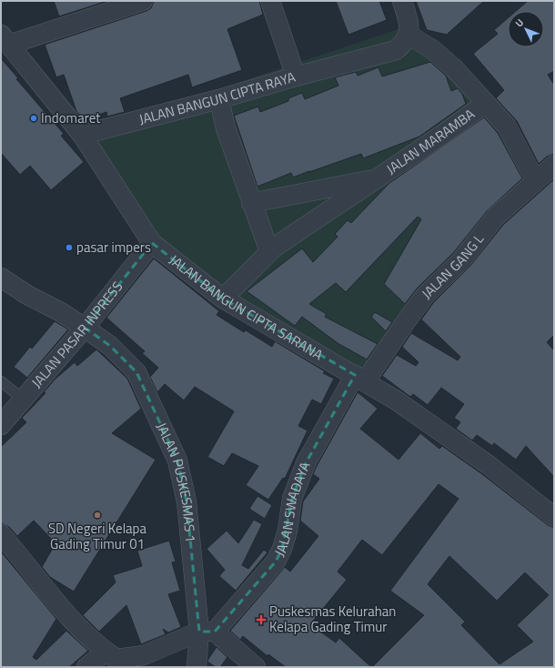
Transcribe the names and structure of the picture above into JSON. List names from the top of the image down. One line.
{"streets":{"street":["JALAN BANGUN CIPTA RAYA","JALAN MARAMBA","JALAN GANG L","JALAN BANGUN CIPTA SARANA","JALAN PASAR INPRESS","JALAN PUSKESMAS 1","JALAN SWADAYA"]},"crossings":[["JALAN BANGUN CIPTA RAYA","JALAN BANGUN CIPTA SARANA"],["JALAN MARAMBA","JALAN BANGUN CIPTA SARANA"],["JALAN GANG L","JALAN BANGUN CIPTA SARANA"],["JALAN GANG L","JALAN SWADAYA"],["JALAN BANGUN CIPTA SARANA","JALAN PASAR INPRESS"],["JALAN BANGUN CIPTA SARANA","JALAN SWADAYA"],["JALAN PASAR INPRESS","JALAN PUSKESMAS 1"],["JALAN PUSKESMAS 1","JALAN SWADAYA"]],"places":{"other":["Indomaret","pasar impers","SD Negeri Kelapa Gading Timur 01"],"health":["Puskesmas Kelurahan Kelapa Gading Timur"]},"north":"top left"}
